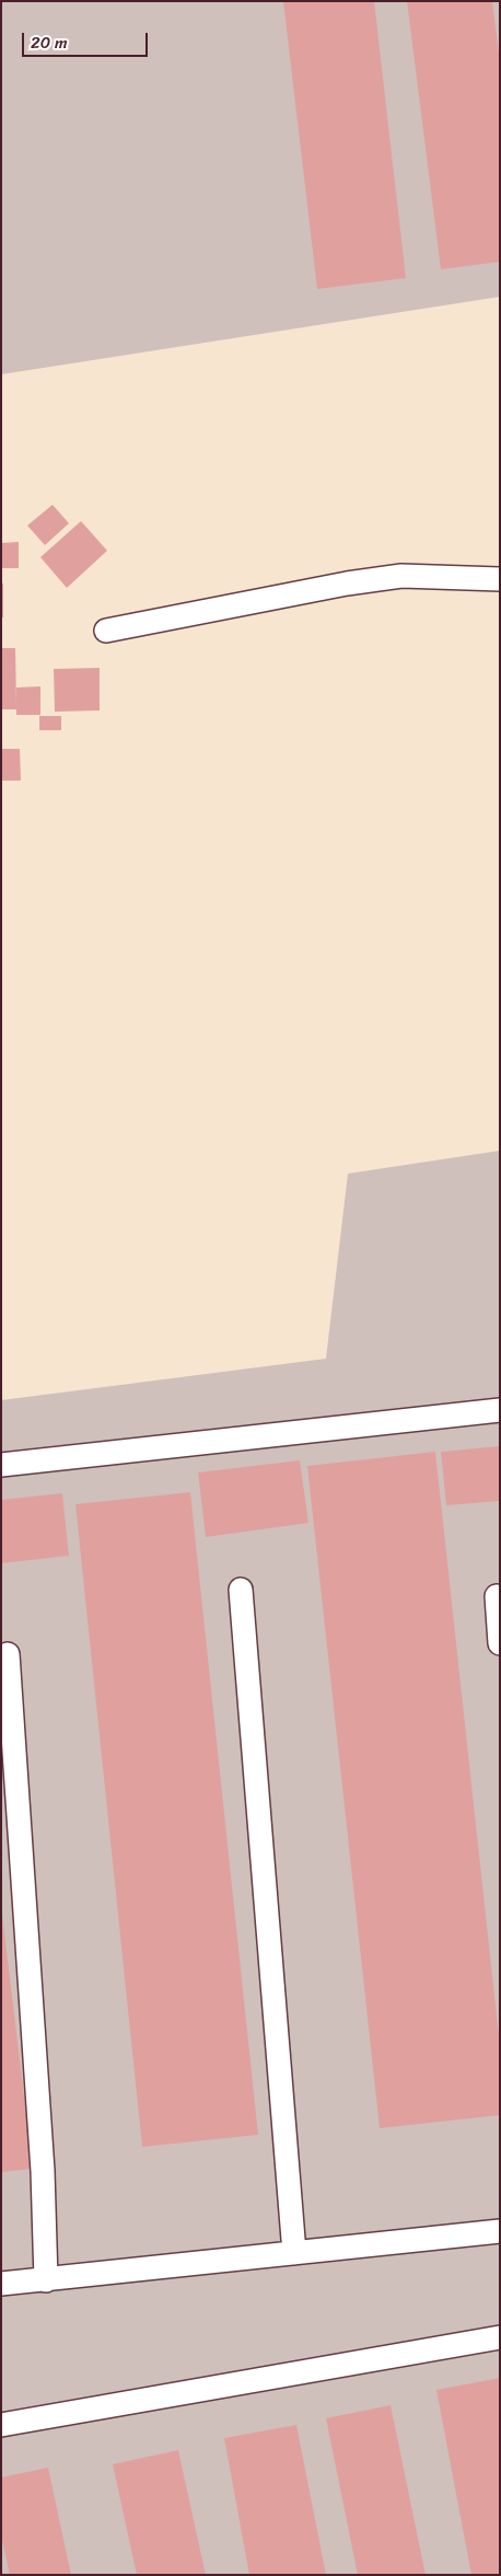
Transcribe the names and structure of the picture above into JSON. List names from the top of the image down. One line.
{"scale_bar":"20 m"}
